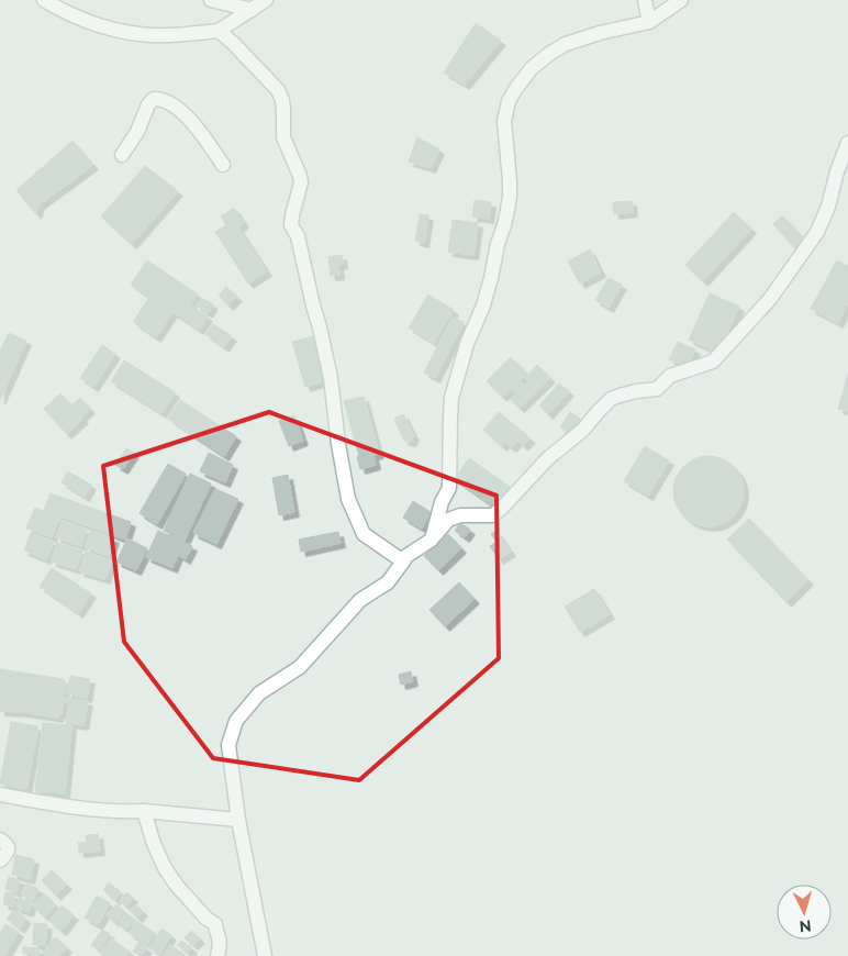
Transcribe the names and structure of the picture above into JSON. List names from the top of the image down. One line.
{"north":"bottom"}
